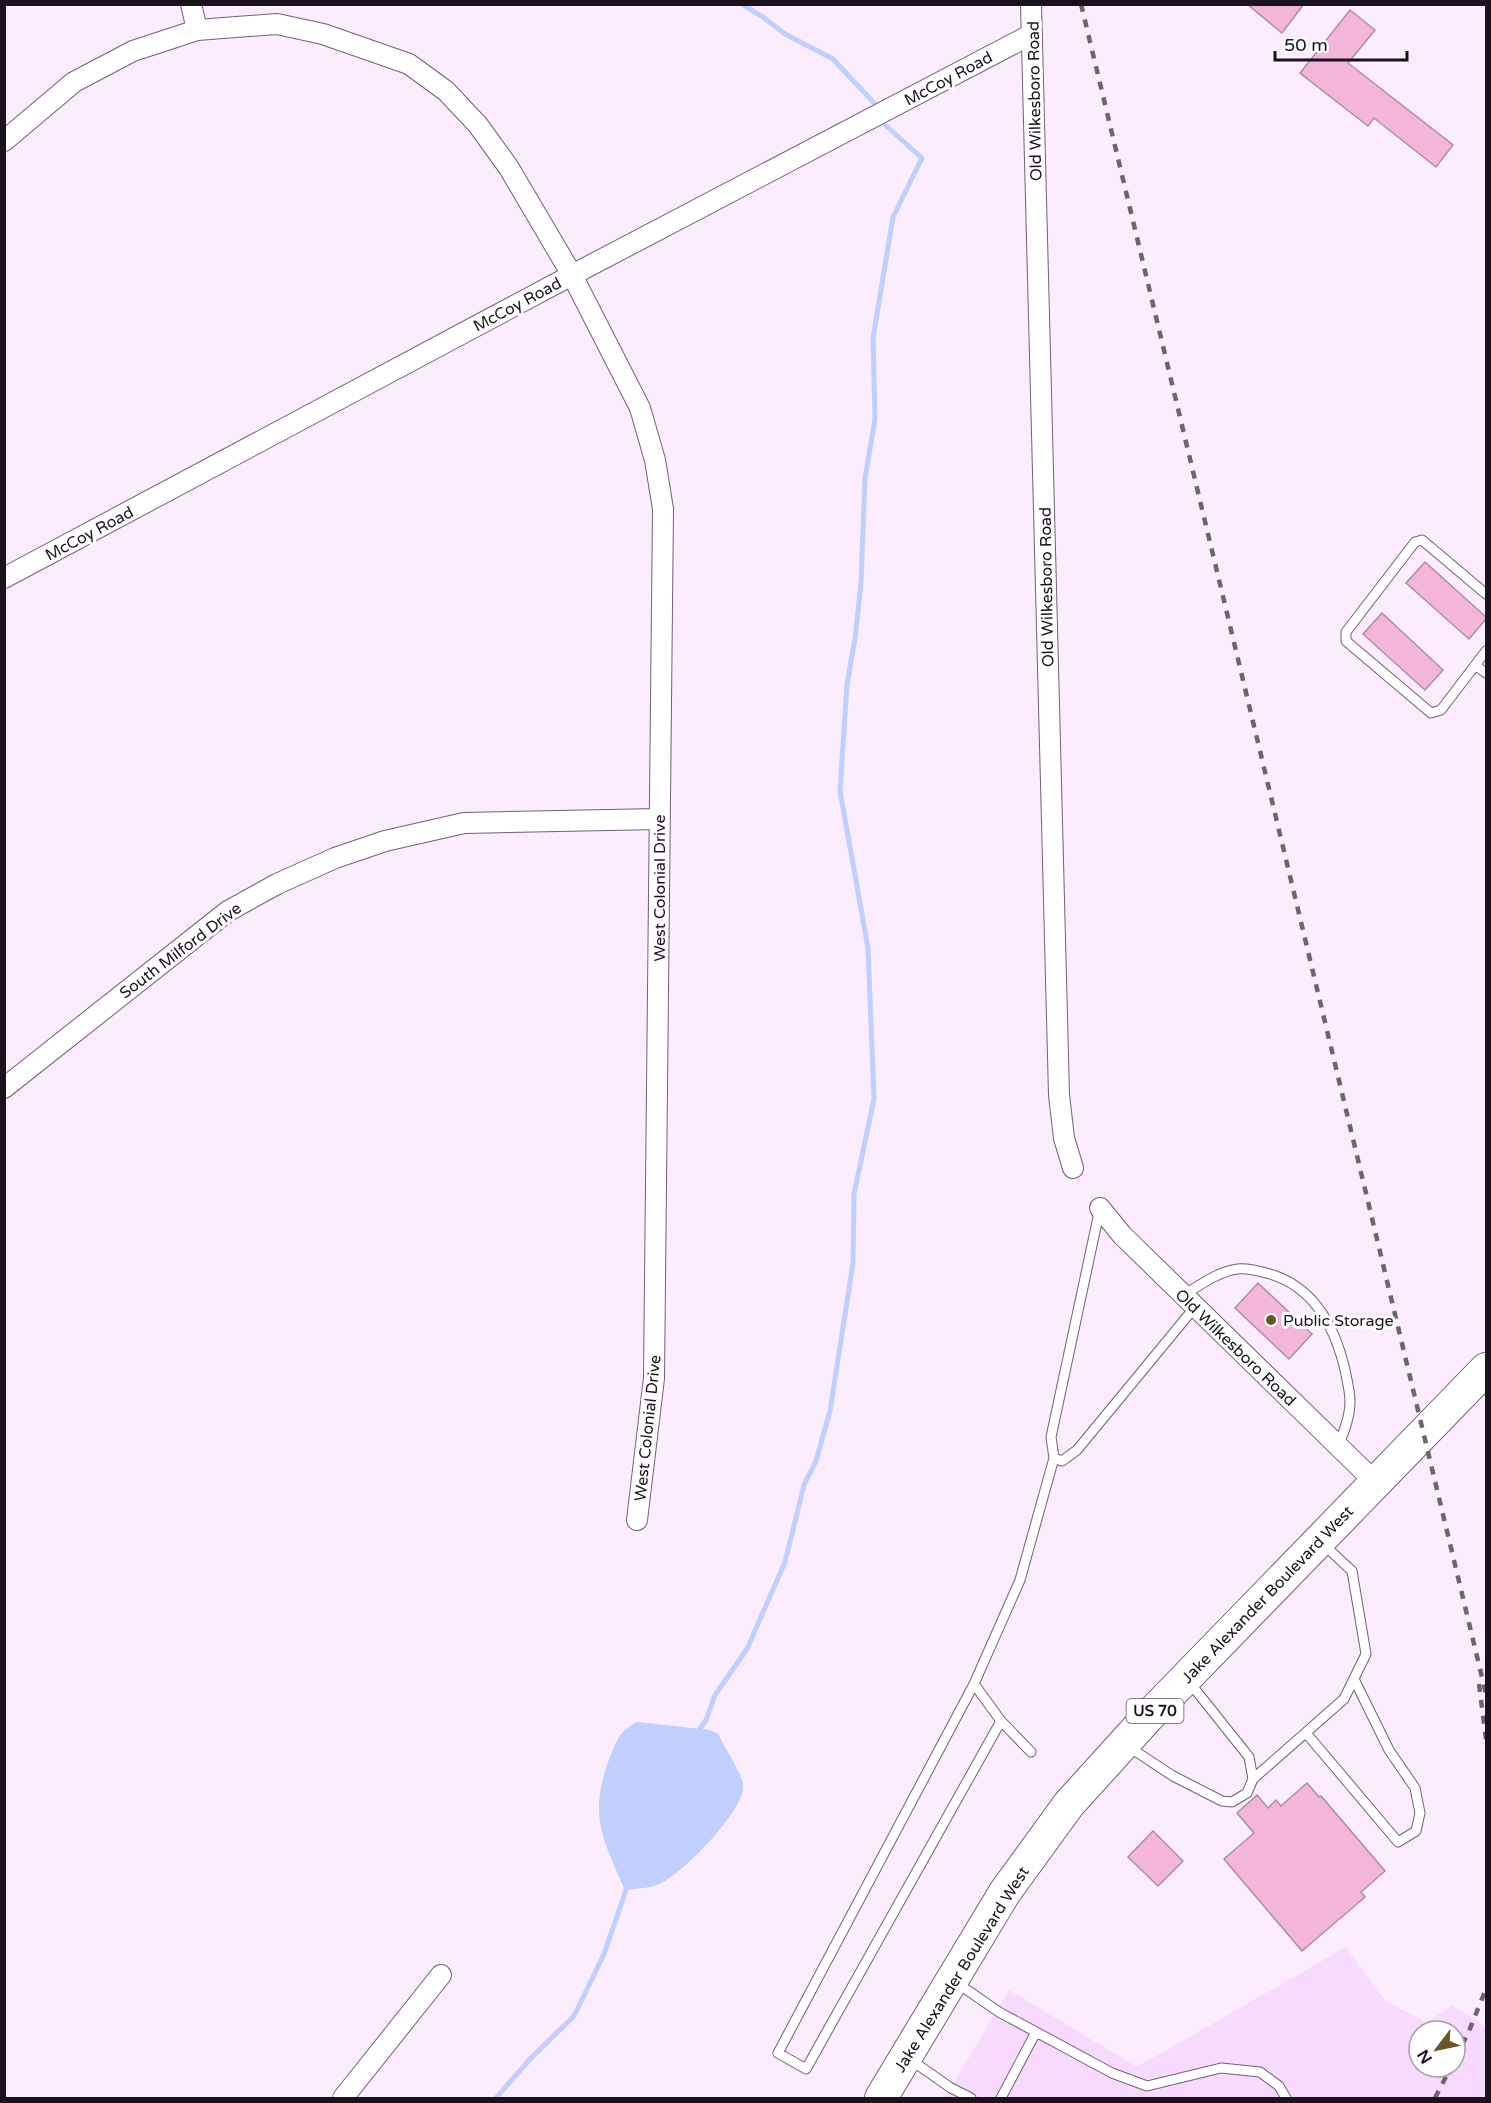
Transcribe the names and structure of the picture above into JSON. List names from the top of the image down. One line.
{"streets":{"highway":["Jake Alexander Boulevard West","US 70"],"street":["McCoy Road","Old Wilkesboro Road","West Colonial Drive","South Milford Drive"]},"crossings":[["McCoy Road","Old Wilkesboro Road"],["McCoy Road","West Colonial Drive"],["Old Wilkesboro Road","Jake Alexander Boulevard West"],["West Colonial Drive","South Milford Drive"]],"places":["Public Storage"],"scale_bar":"50 m","north":"bottom left"}
